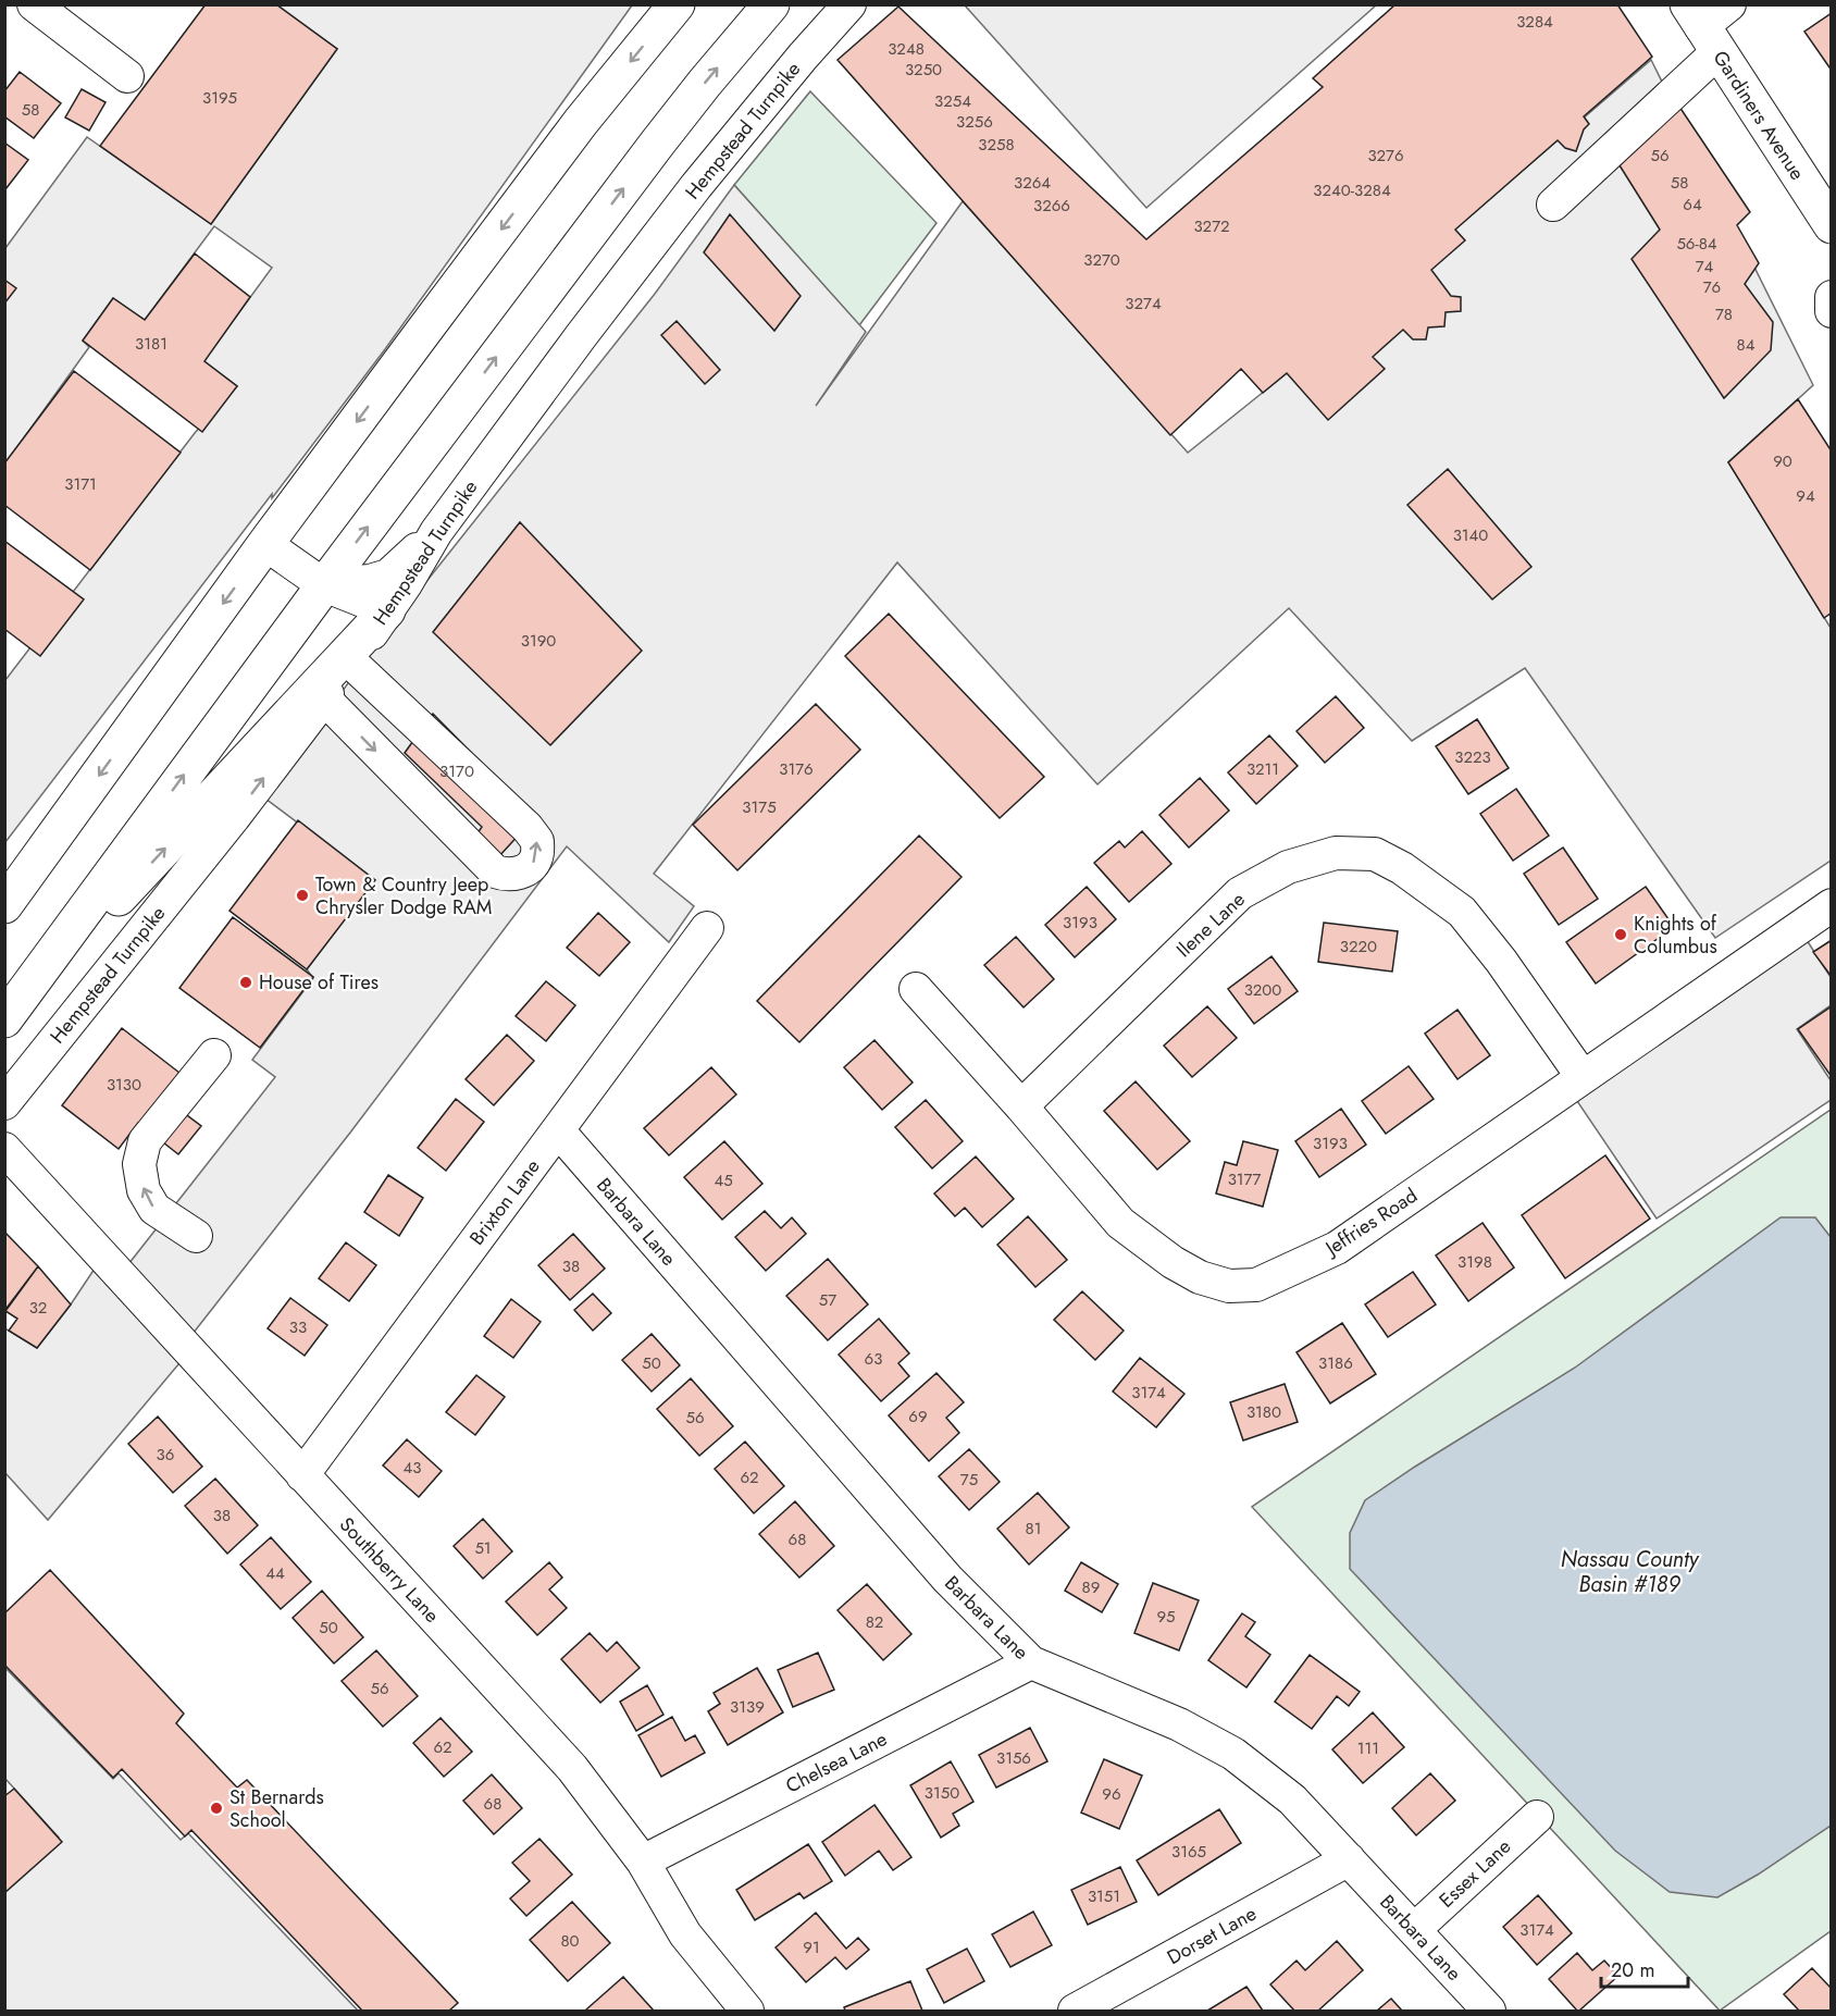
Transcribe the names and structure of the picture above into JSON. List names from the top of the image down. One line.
{"streets":{"main road":["Gardiners Avenue"],"street":["Hempstead Turnpike","Ilene Lane","Brixton Lane","Barbara Lane","Jeffries Road","Southberry Lane","Chelsea Lane","Essex Lane","Dorset Lane"]},"crossings":[["Ilene Lane","Jeffries Road"],["Brixton Lane","Barbara Lane"],["Brixton Lane","Southberry Lane"],["Barbara Lane","Chelsea Lane"],["Barbara Lane","Essex Lane"],["Barbara Lane","Dorset Lane"],["Southberry Lane","Chelsea Lane"]],"one_way":["Hempstead Turnpike"],"water":["Nassau County Basin #189"],"places":["Town & Country Jeep Chrysler Dodge RAM","Knights of Columbus","House of Tires","St Bernards School"],"house_numbers":["3284","3248","3250","3195","3254","58","3256","3258","3276","56","3264","58","3240-3284","64","3266","3272","56-84","3270","74","76","3274","78","3181","84","90","3171","94","3140","3190","3223","3176","3211","3170","3175","3193","3220","3200","3130","3193","3177","45","3198","38","57","32","33","63","50","3186","3174","3180","69","56","36","43","62","75","38","81","68","51","44","89","95","82","50","56","3139","62","111","3156","3150","96","68","3165","3151","3174","80","91"],"scale_bar":"20 m"}
